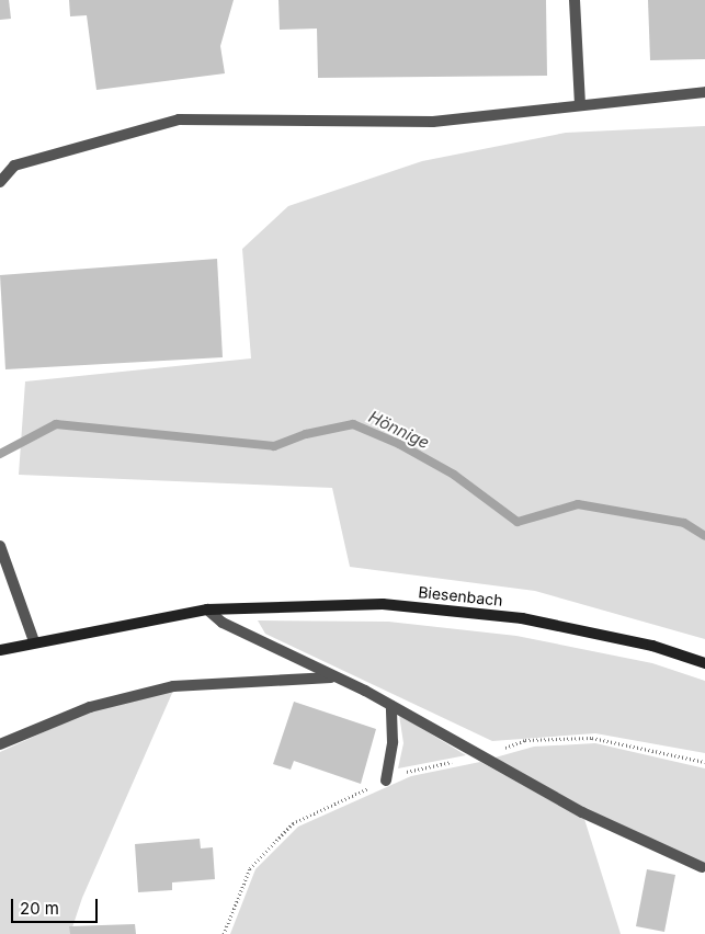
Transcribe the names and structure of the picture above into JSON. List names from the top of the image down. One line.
{"streets":{"main road":["Biesenbach"]},"water":["Hönnige"],"scale_bar":"20 m"}
